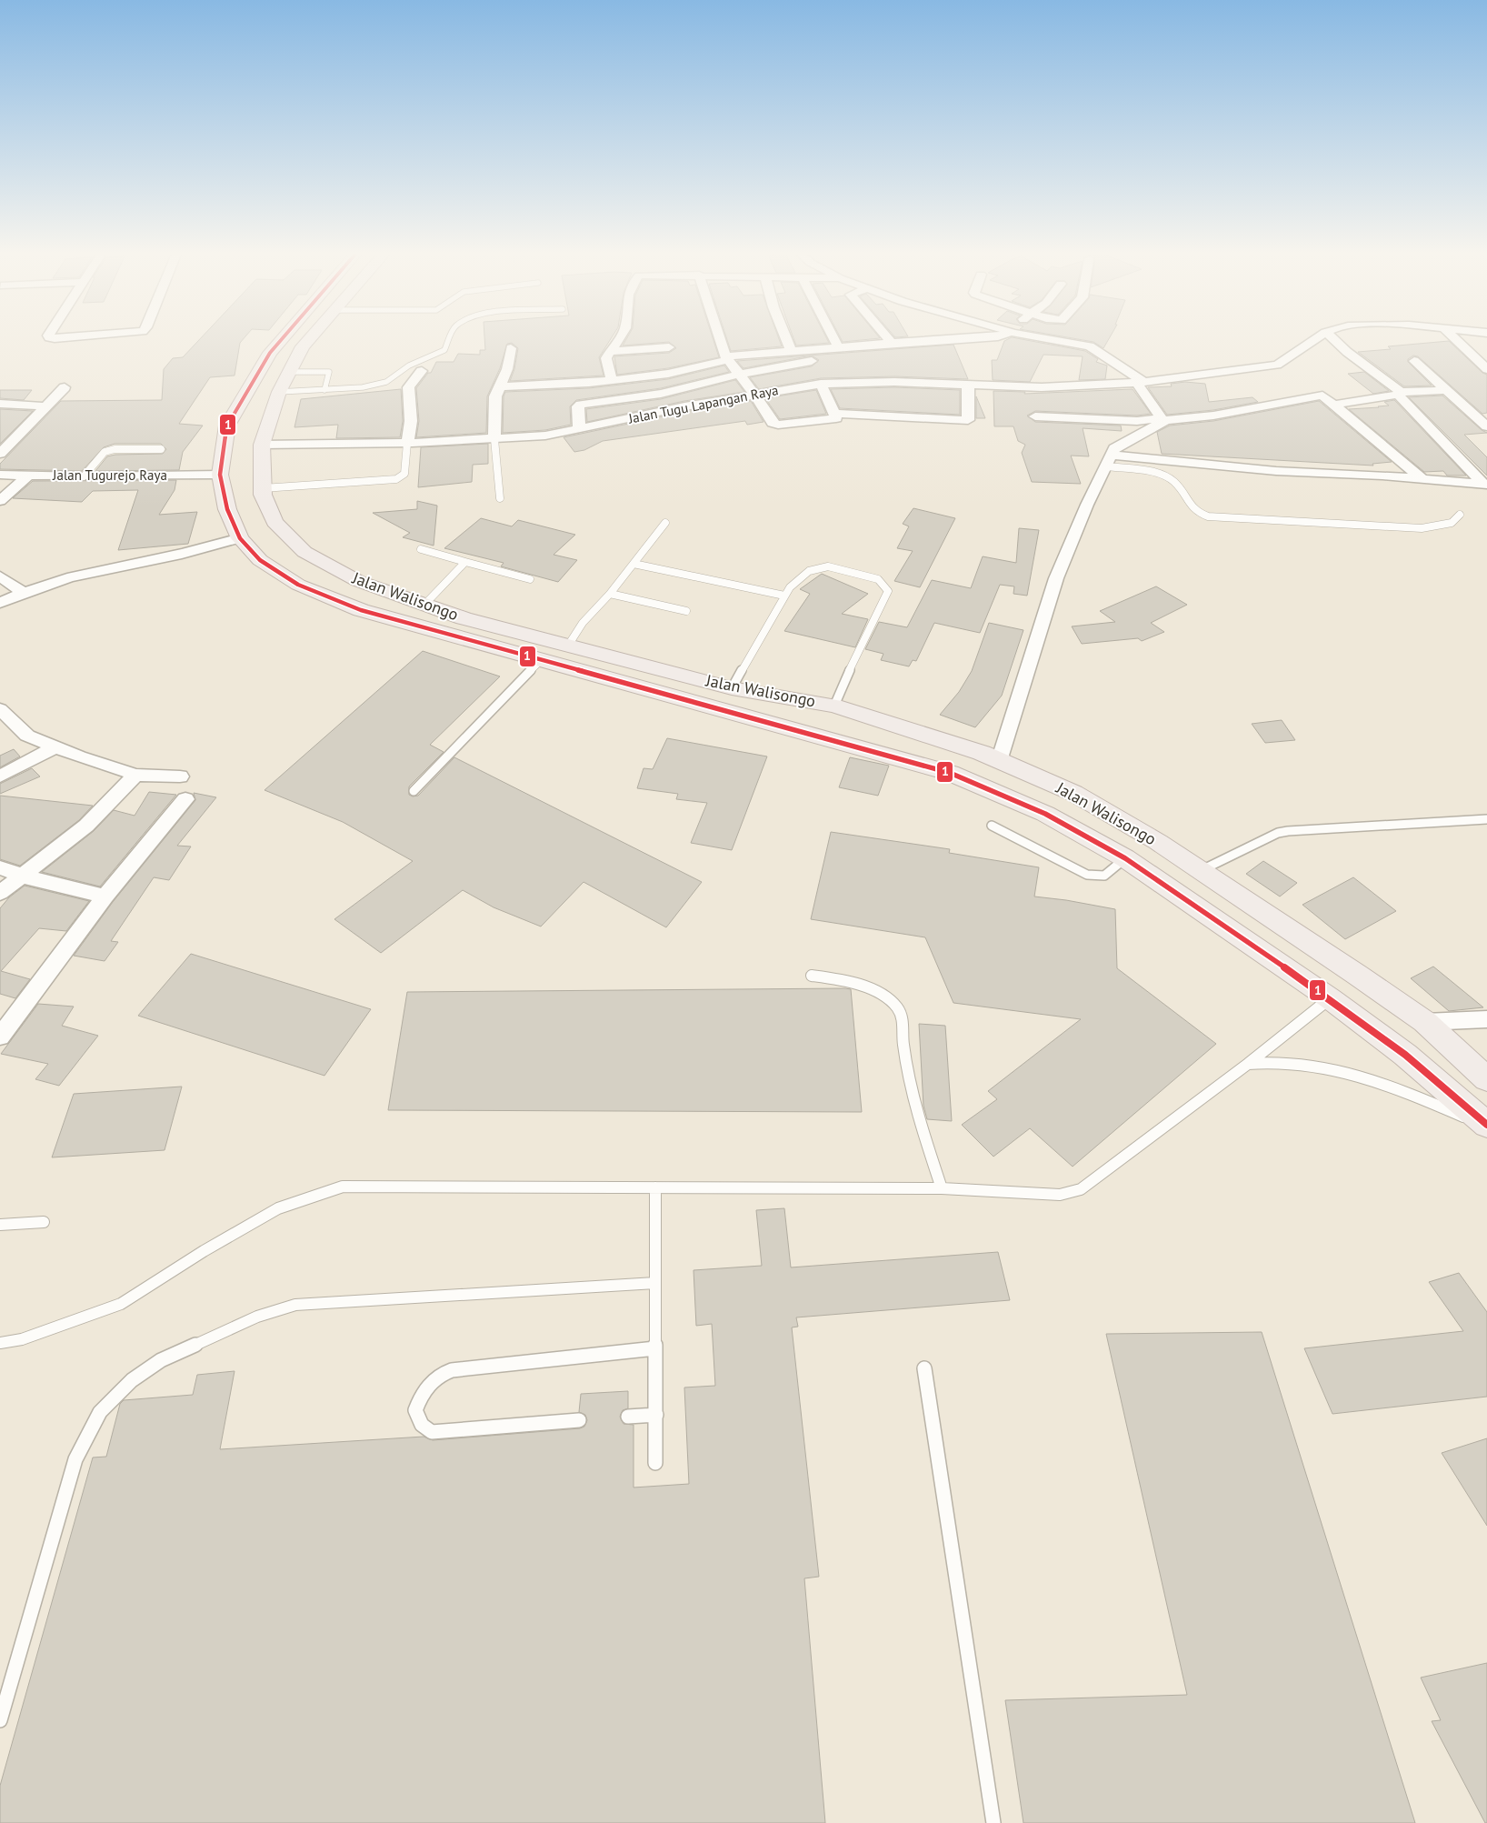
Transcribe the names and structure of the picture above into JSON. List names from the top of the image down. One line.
{"streets":{"highway":["Jalan Walisongo"],"street":["Jalan Tugu Lapangan Raya","Jalan Tugurejo Raya"]},"crossings":[["Jalan Tugu Lapangan Raya","Jalan Walisongo"],["Jalan Tugurejo Raya","Jalan Walisongo"]],"lines":["transit line 1"]}
